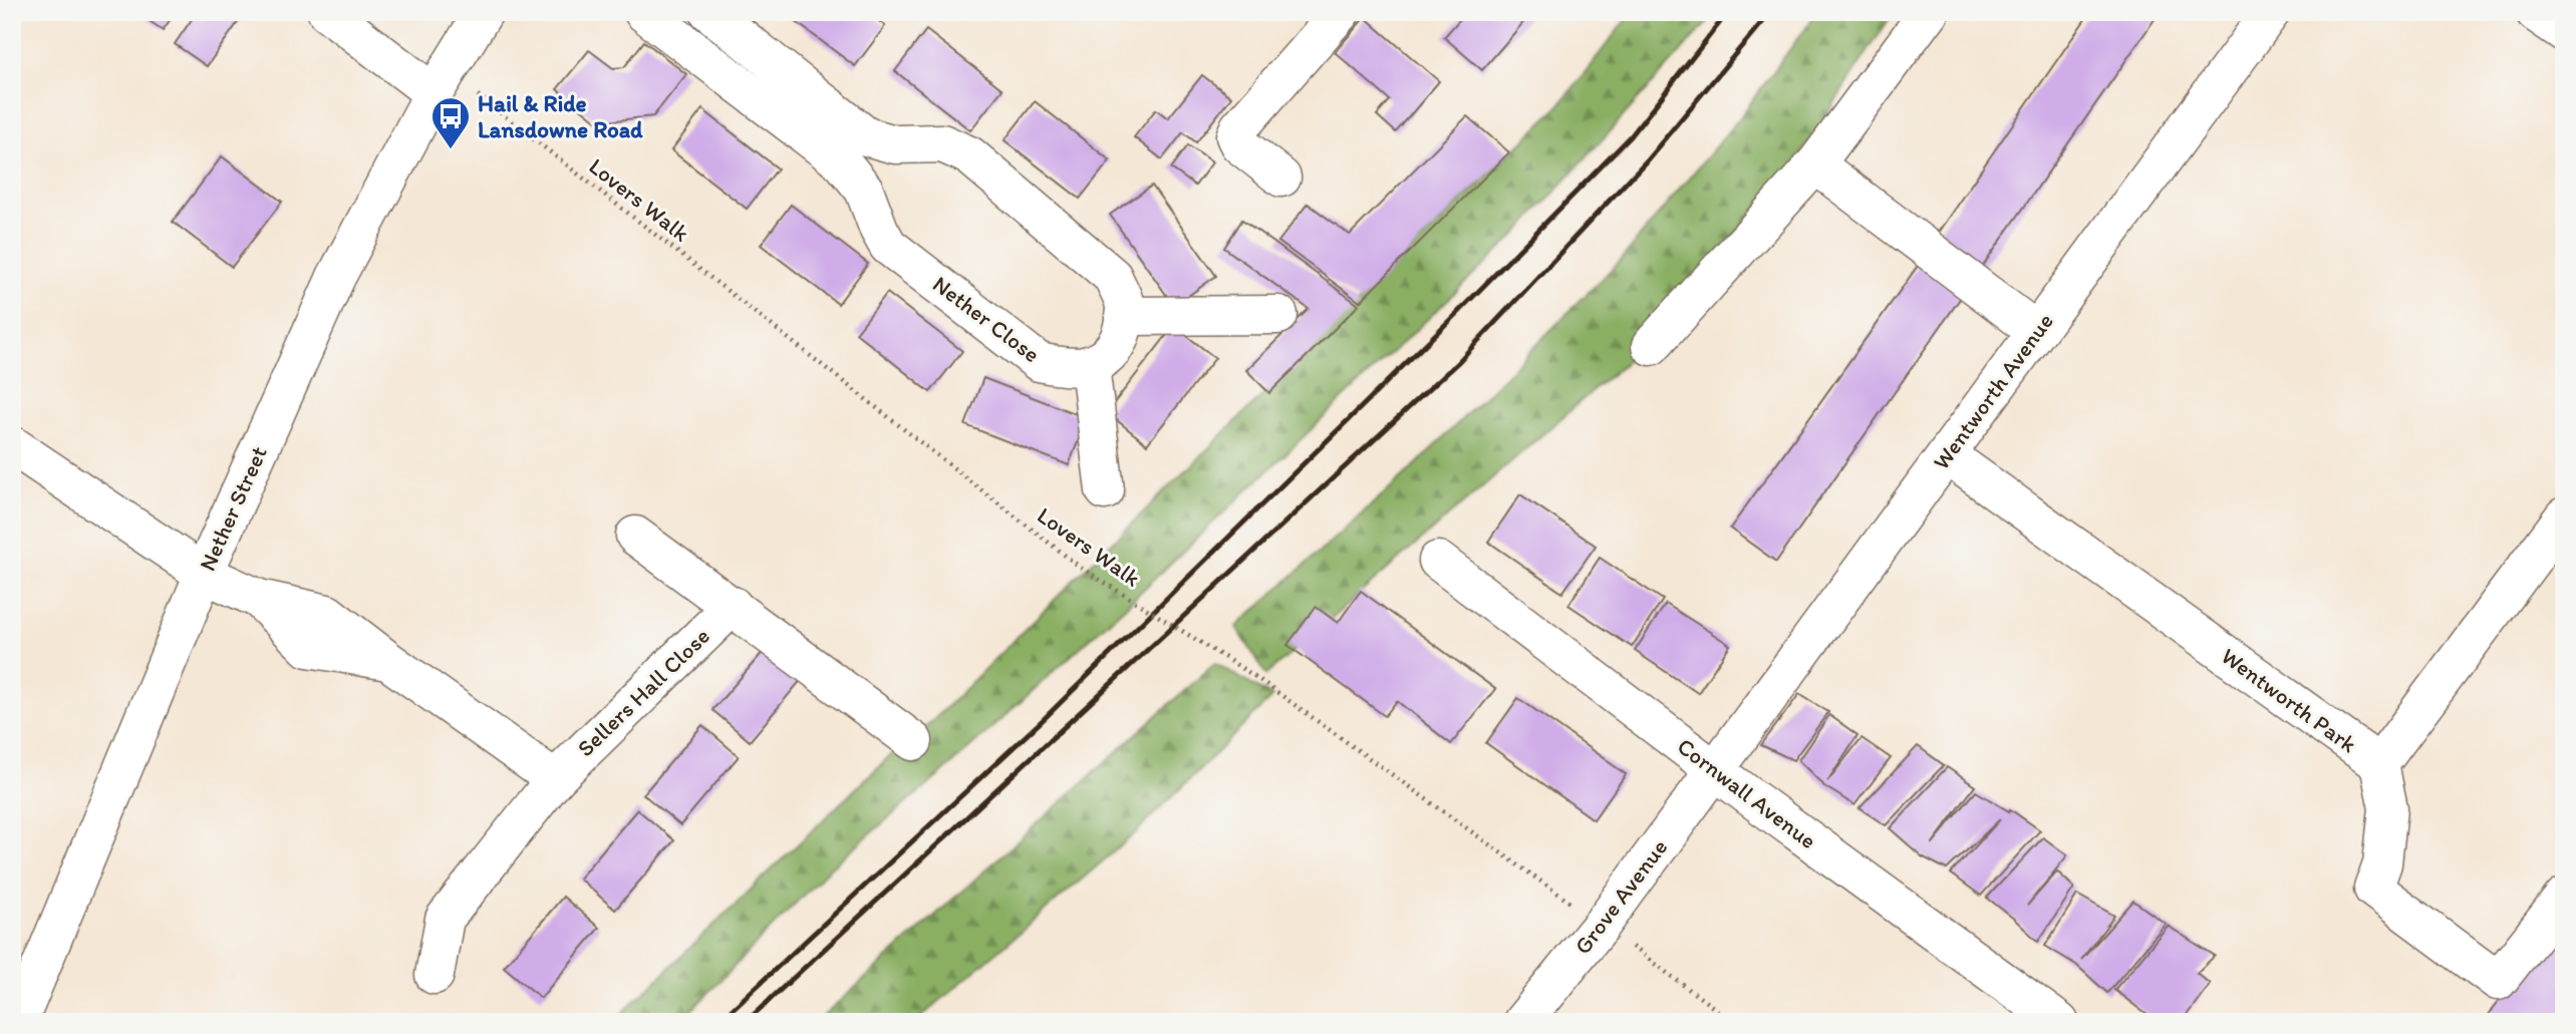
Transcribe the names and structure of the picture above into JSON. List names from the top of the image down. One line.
{"streets":{"street":["Nether Close","Wentworth Avenue","Nether Street","Sellers Hall Close","Wentworth Park","Cornwall Avenue","Grove Avenue"],"path":["Lovers Walk"]},"crossings":[["Lovers Walk","Nether Street"],["Lovers Walk","Grove Avenue"],["Wentworth Avenue","Wentworth Park"],["Wentworth Avenue","Cornwall Avenue"],["Wentworth Avenue","Grove Avenue"],["Cornwall Avenue","Grove Avenue"]],"places":{"bus stop":["Hail & Ride Lansdowne Road"]}}
